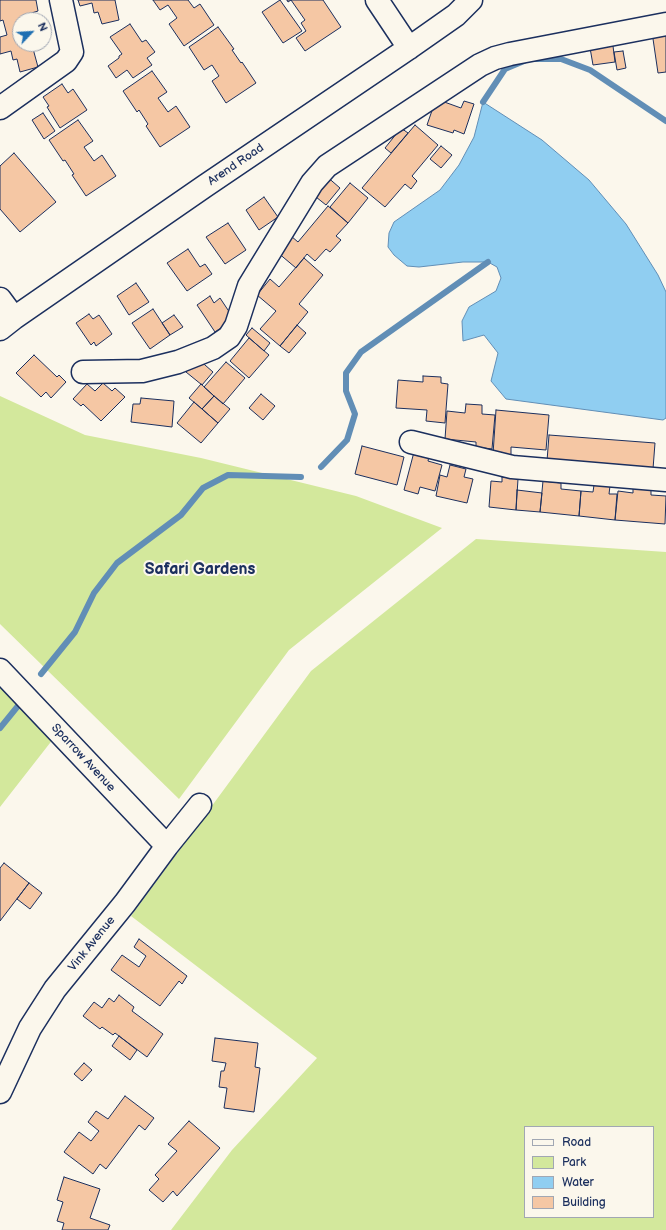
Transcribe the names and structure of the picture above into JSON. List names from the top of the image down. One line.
{"streets":{"street":["Arend Road","Sparrow Avenue","Vink Avenue"]},"crossings":[["Sparrow Avenue","Vink Avenue"]],"districts":["Safari Gardens"],"legend":["Road","Park","Water","Building"],"north":"top right"}
